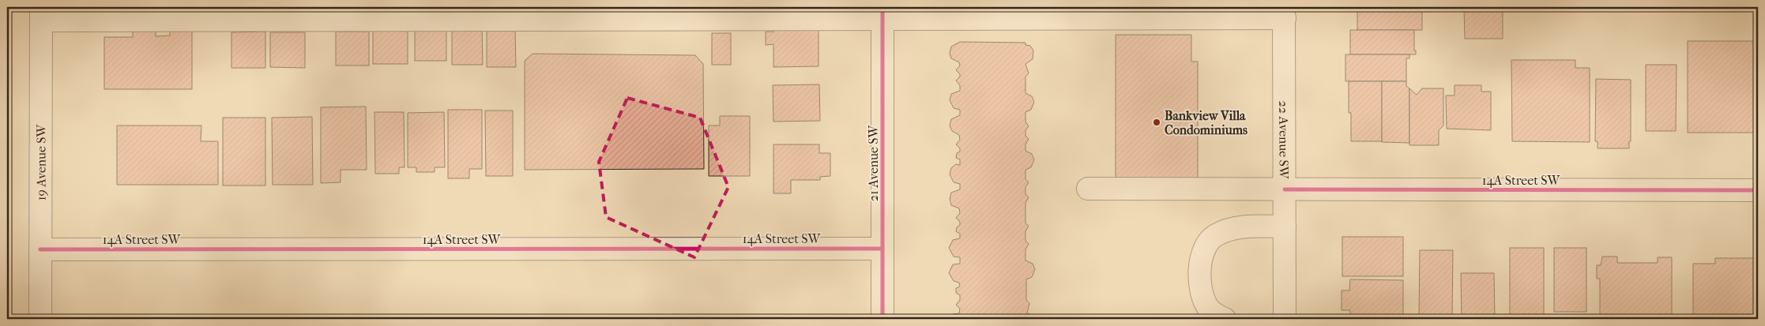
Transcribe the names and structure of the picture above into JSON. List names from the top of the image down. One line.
{"streets":{"street":["22 Avenue SW","19 Avenue SW","21 Avenue SW","14A Street SW"]},"crossings":[["22 Avenue SW","14A Street SW"],["19 Avenue SW","14A Street SW"],["21 Avenue SW","14A Street SW"]],"places":["Bankview Villa Condominiums"]}
